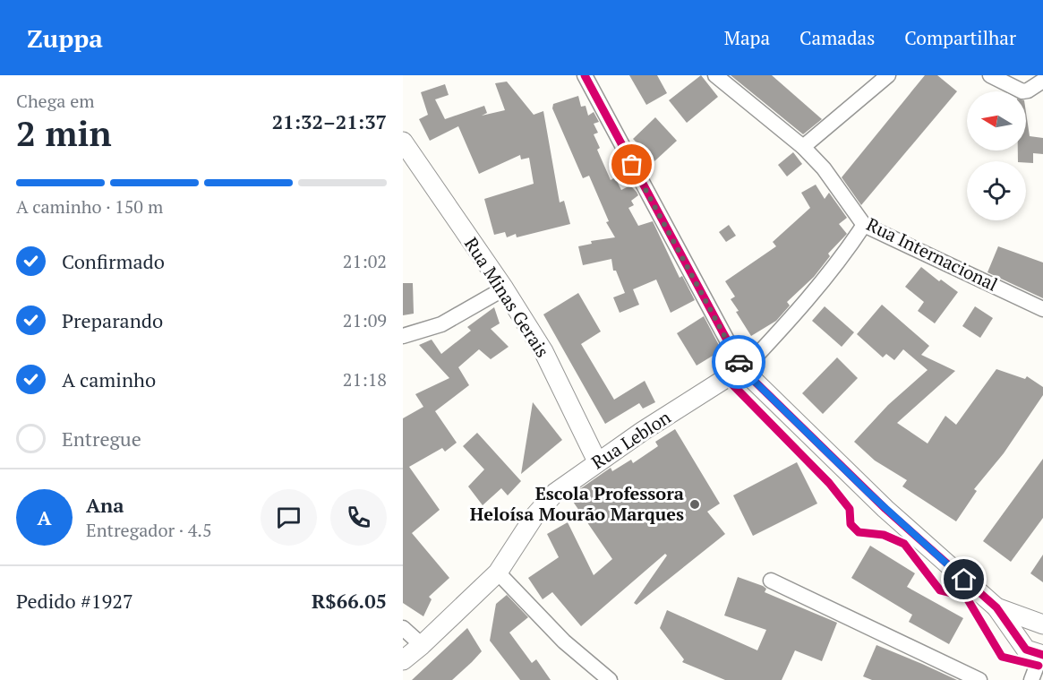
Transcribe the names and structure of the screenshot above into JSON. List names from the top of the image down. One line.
{"streets":{"street":["Rua Internacional","Rua Minas Gerais","Rua Leblon"]},"crossings":[["Rua Internacional","Rua Leblon"],["Rua Minas Gerais","Rua Leblon"]],"places":["Escola Professora Heloísa Mourão Marques"],"north":"left","page":{"header":"Zuppa","nav":["Mapa","Camadas","Compartilhar"],"heading":["2 min","Chega em","21:32–21:37"],"panel":["Ana","Entregador · 4.5","Pedido #1927","R$66.05"],"bar":"A caminho · 150 m","list":[["Confirmado","21:02"],["Preparando","21:09"],["A caminho","21:18"],"Entregue"],"round":"A"}}
